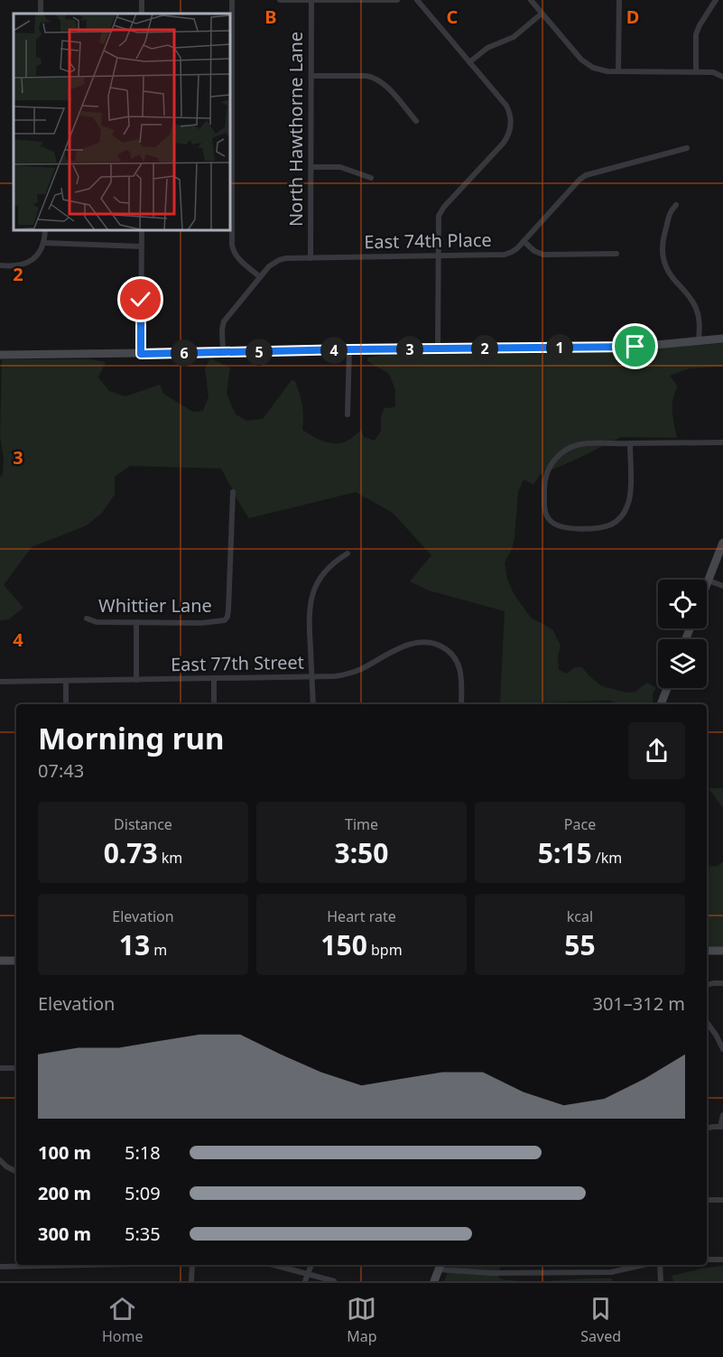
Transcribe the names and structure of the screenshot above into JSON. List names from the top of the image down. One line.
{"streets":{"street":["North Hawthorne Lane","East 74th Place","Whittier Lane","East 77th Street"]},"crossings":[["North Hawthorne Lane","East 74th Place"]],"page":{"pins":["1","2","3","4","5","6"],"heading":["Morning run","07:43"],"stats":[["Distance","0.73 km"],["Time","3:50"],["Pace","5:15 /km"],["Elevation","13 m"],["Heart rate","150 bpm"],["kcal","55"]],"chart":["Elevation","301–312 m"],"list":[{"name":"100 m","note":"5:18"},{"name":"200 m","note":"5:09"},{"name":"300 m","note":"5:35"}],"tabs":["Home","Map","Saved"]},"grid":{"columns":["B","C","D"],"rows":["2","3","4"]}}
